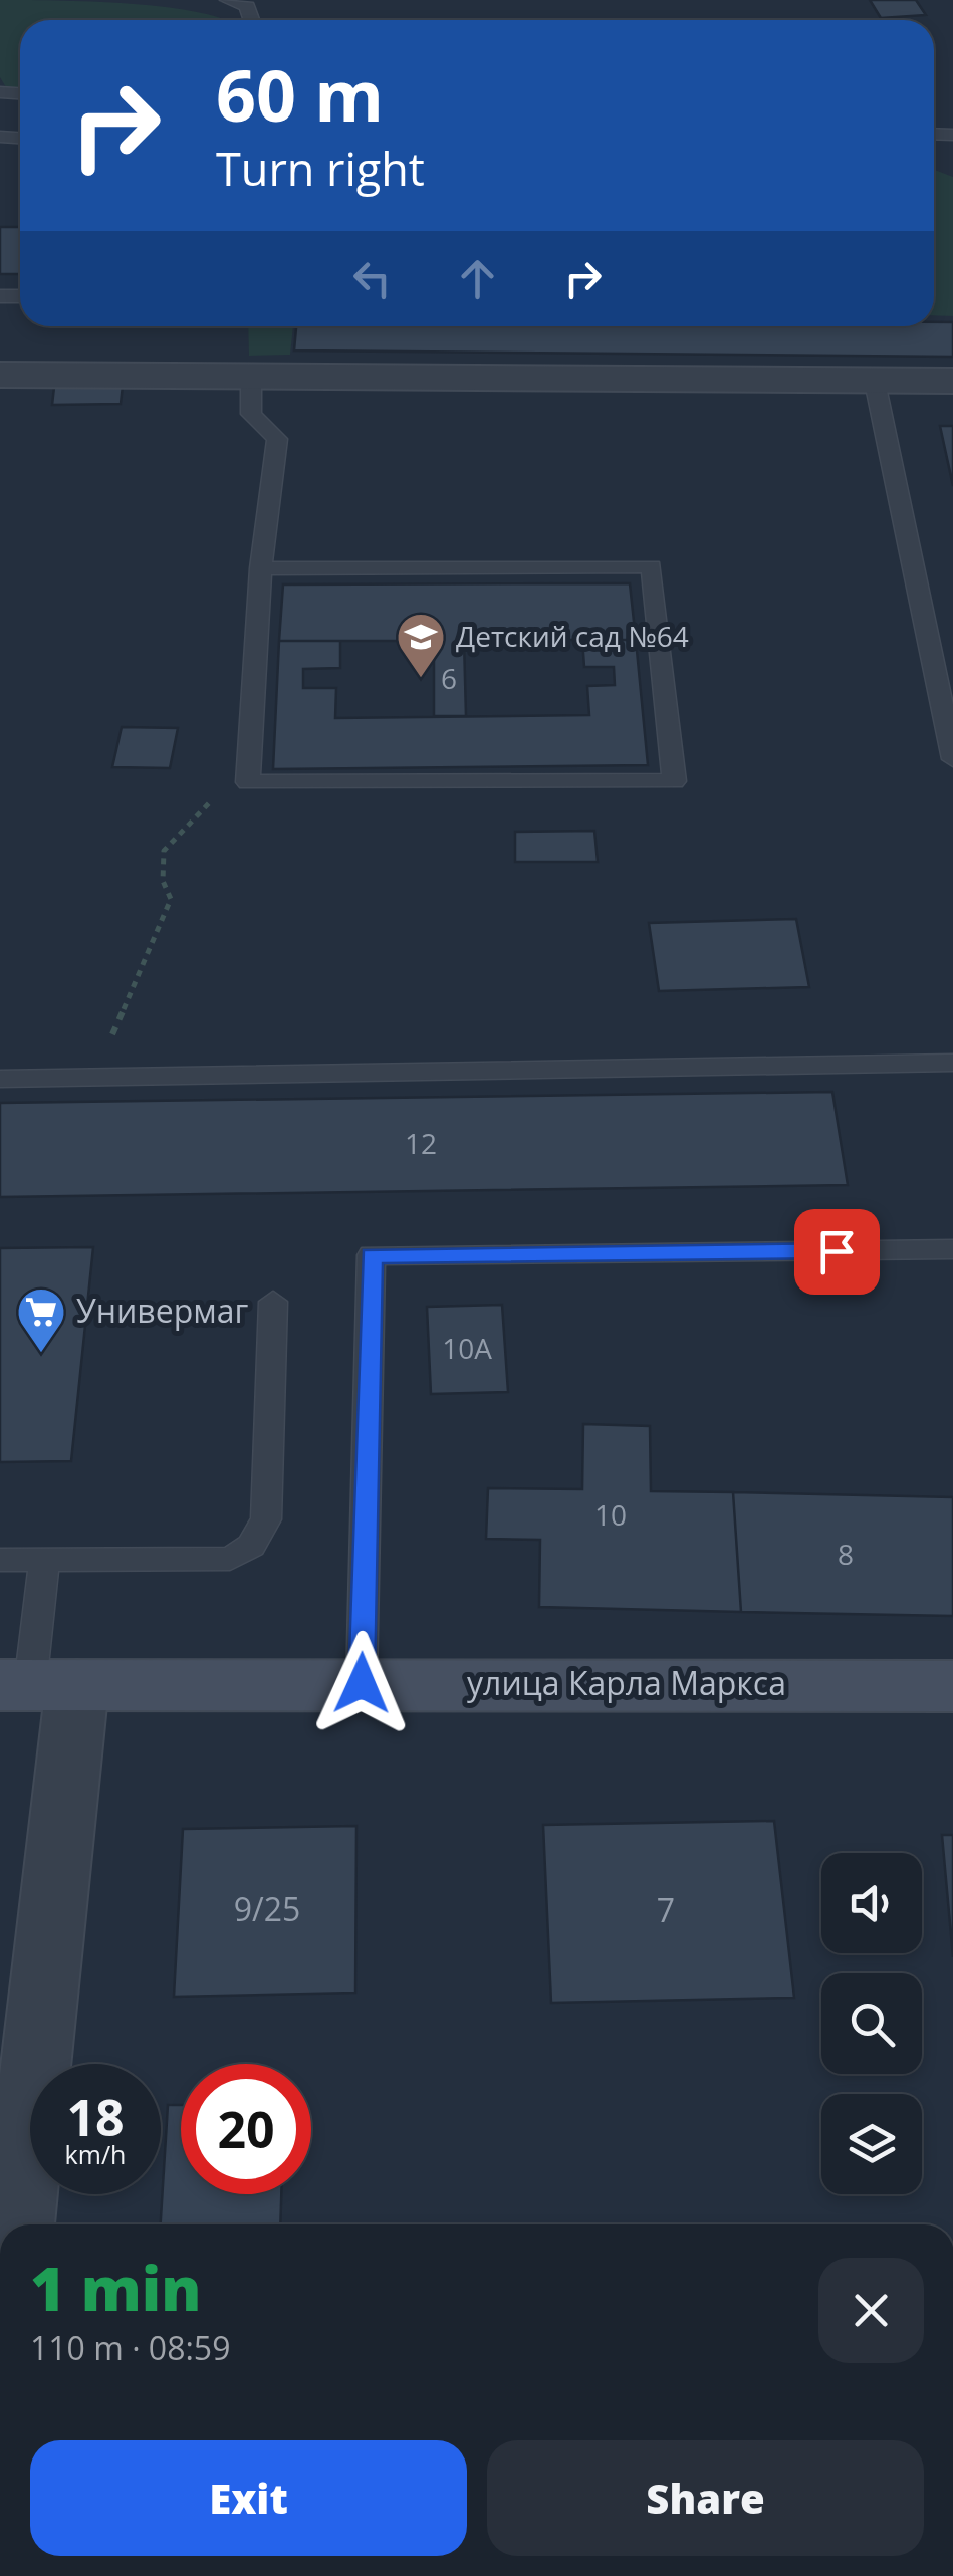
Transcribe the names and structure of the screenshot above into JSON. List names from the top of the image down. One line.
{"streets":{"street":["улица Карла Маркса"]},"places":{"school or university":["Детский сад №64"],"supermarket":["Универмаг"]},"house_numbers":["6","12","10А","10","8","9/25","7"],"page":{"turn":["60 m","Turn right"],"speed":"18 km/h","limit":"20","heading":["1 min","110 m · 08:59"],"buttons":["Exit","Share"]}}
